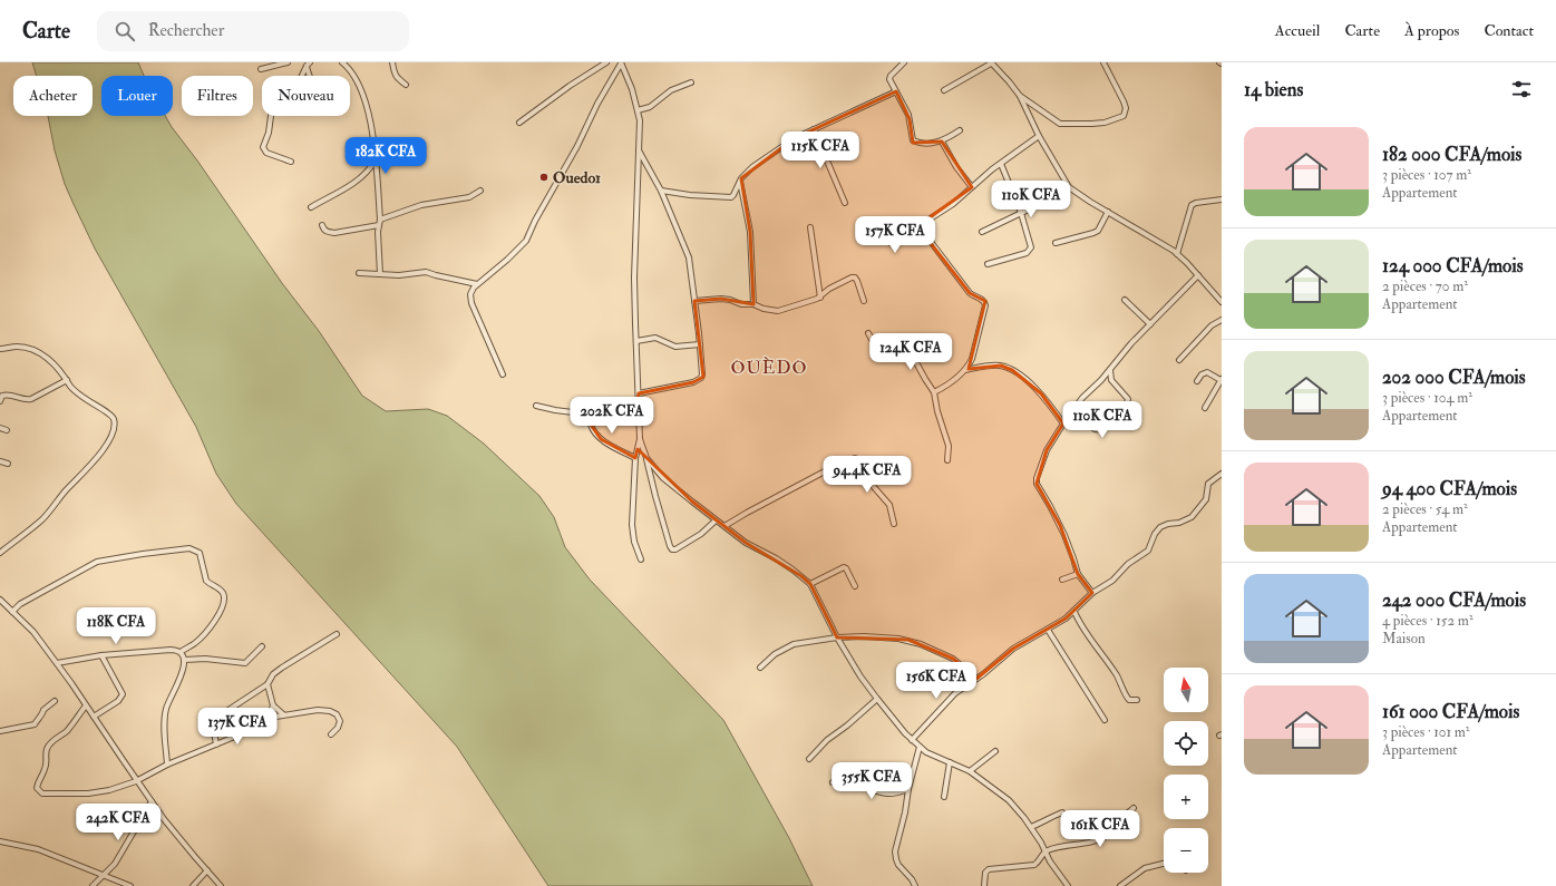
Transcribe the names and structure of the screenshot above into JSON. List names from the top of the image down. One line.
{"districts":["OUÈDO"],"places":["Ouedo1"],"north":"top","page":{"header":"Carte","search":"Rechercher","nav":["Accueil","Carte","À propos","Contact"],"heading":"14 biens","chip":["Acheter","Louer","Filtres","Nouveau"],"list":[{"name":"182 000 CFA/mois","note":"3 pièces · 107 m² · Appartement"},{"name":"124 000 CFA/mois","note":"2 pièces · 70 m² · Appartement"},{"name":"202 000 CFA/mois","note":"3 pièces · 104 m² · Appartement"},{"name":"94 400 CFA/mois","note":"2 pièces · 54 m² · Appartement"},{"name":"242 000 CFA/mois","note":"4 pièces · 152 m² · Maison"},{"name":"161 000 CFA/mois","note":"3 pièces · 101 m² · Appartement"}],"price":["115K CFA","182K CFA","110K CFA","157K CFA","124K CFA","202K CFA","110K CFA","94.4K CFA","118K CFA","156K CFA","137K CFA","355K CFA","242K CFA","161K CFA"],"map_buttons":["+","−"]}}
